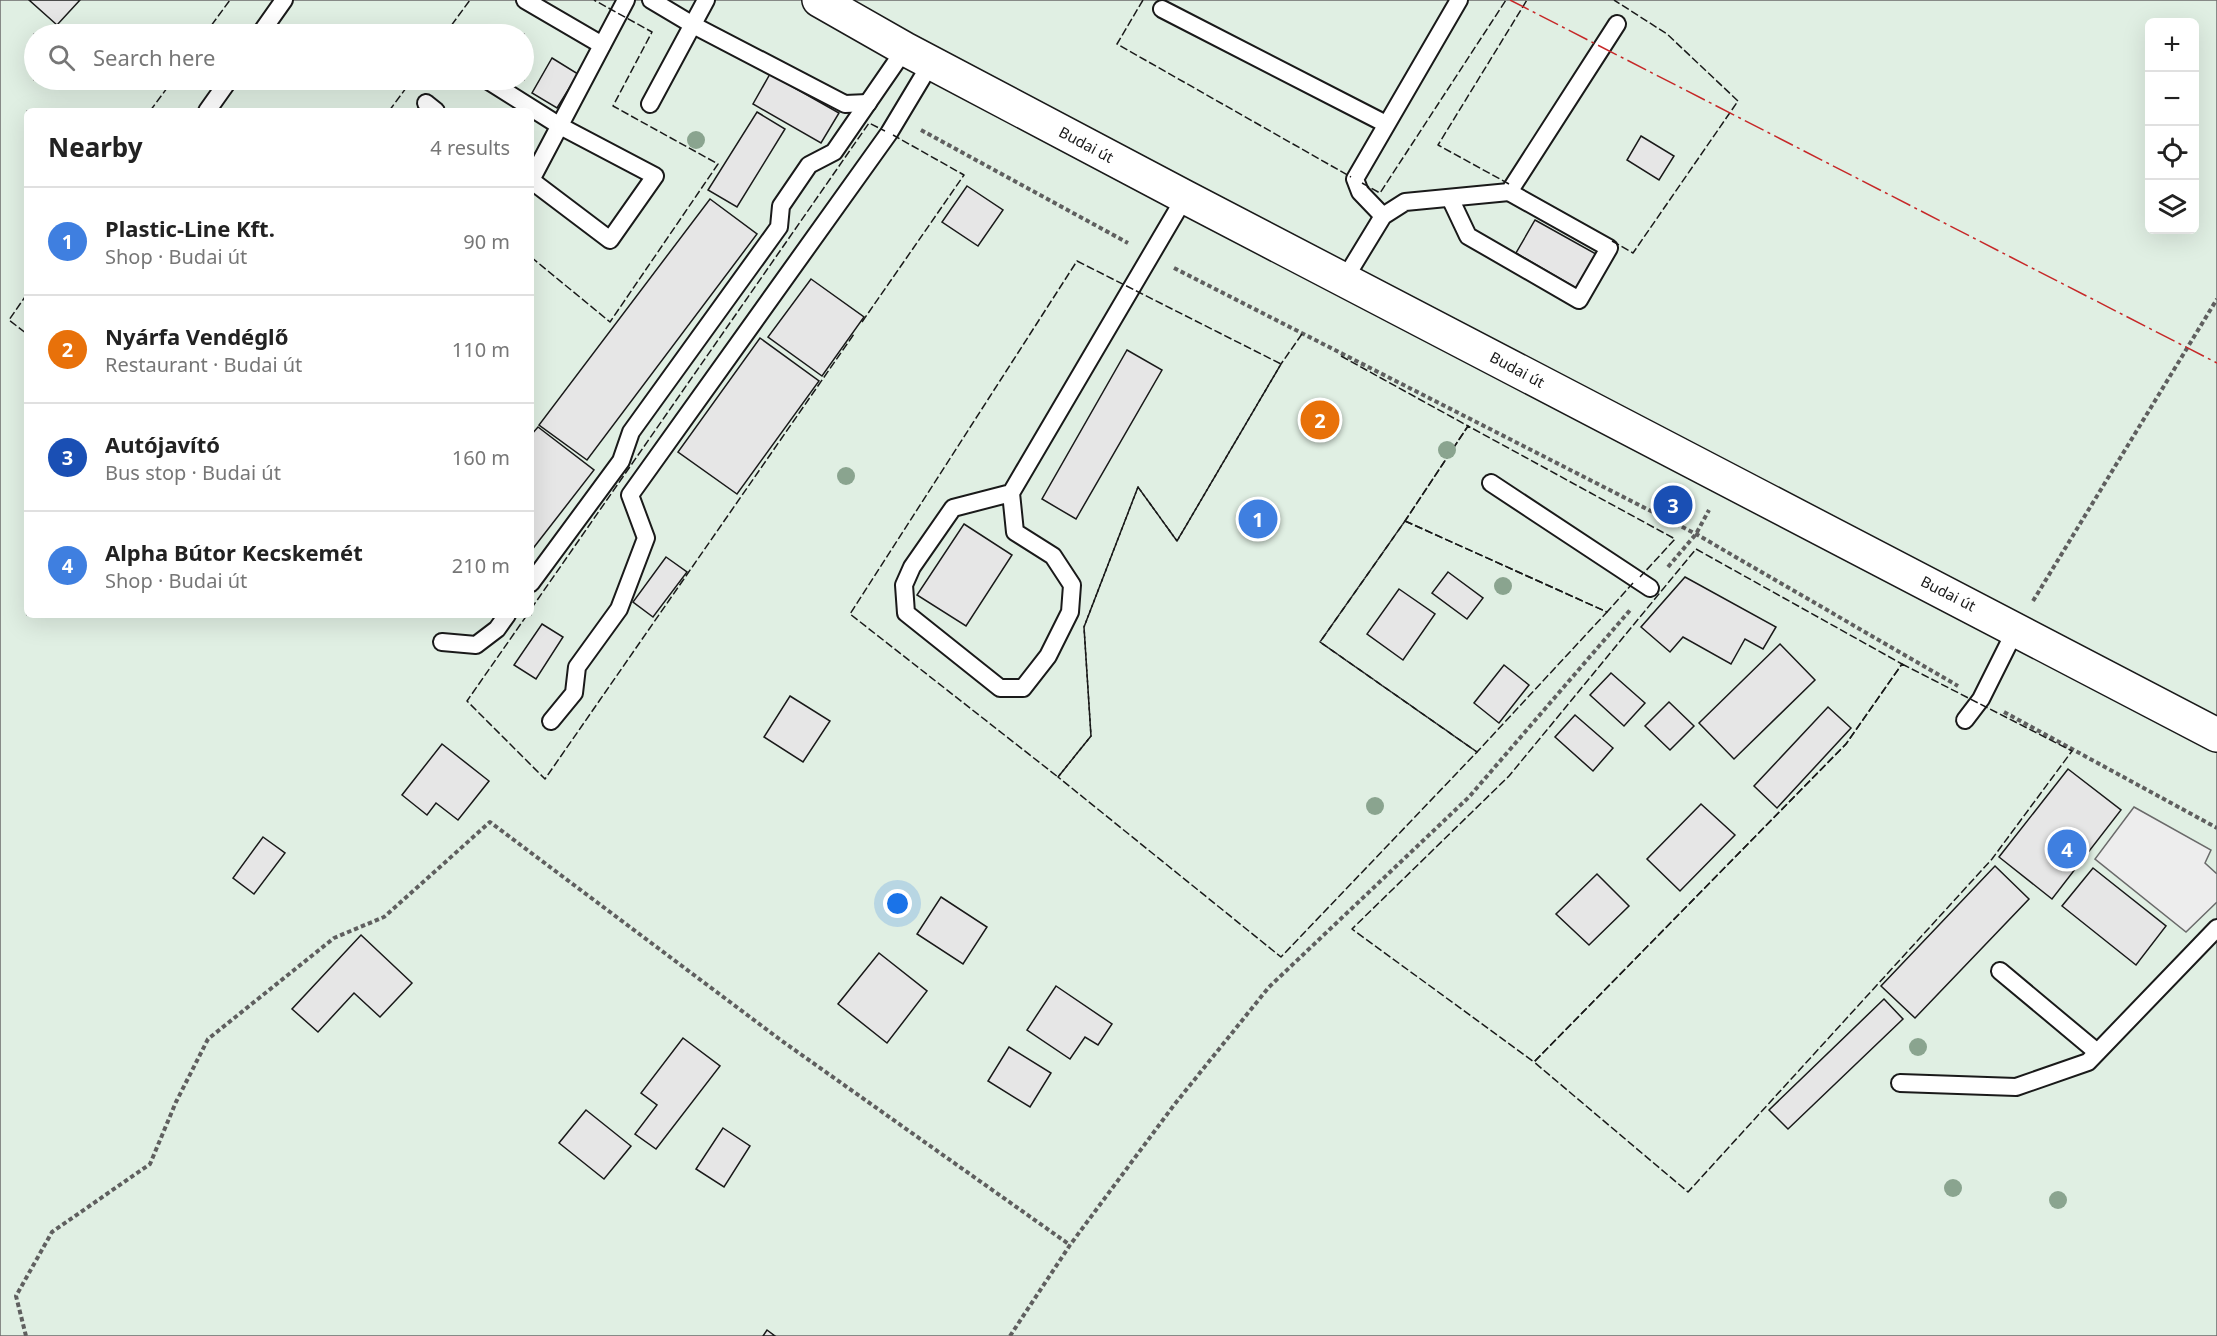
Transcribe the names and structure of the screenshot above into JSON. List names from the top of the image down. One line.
{"streets":{"main road":["Budai út"]},"page":{"map_buttons":["+","−"],"search":"Search here","heading":["Nearby","4 results"],"list":[{"mark":"1","name":"Plastic-Line Kft.","note":"Shop · Budai út","value":"90 m"},{"mark":"2","name":"Nyárfa Vendéglő","note":"Restaurant · Budai út","value":"110 m"},{"mark":"3","name":"Autójavító","note":"Bus stop · Budai út","value":"160 m"},{"mark":"4","name":"Alpha Bútor Kecskemét","note":"Shop · Budai út","value":"210 m"}],"pins":["2","3","1","4"]}}
